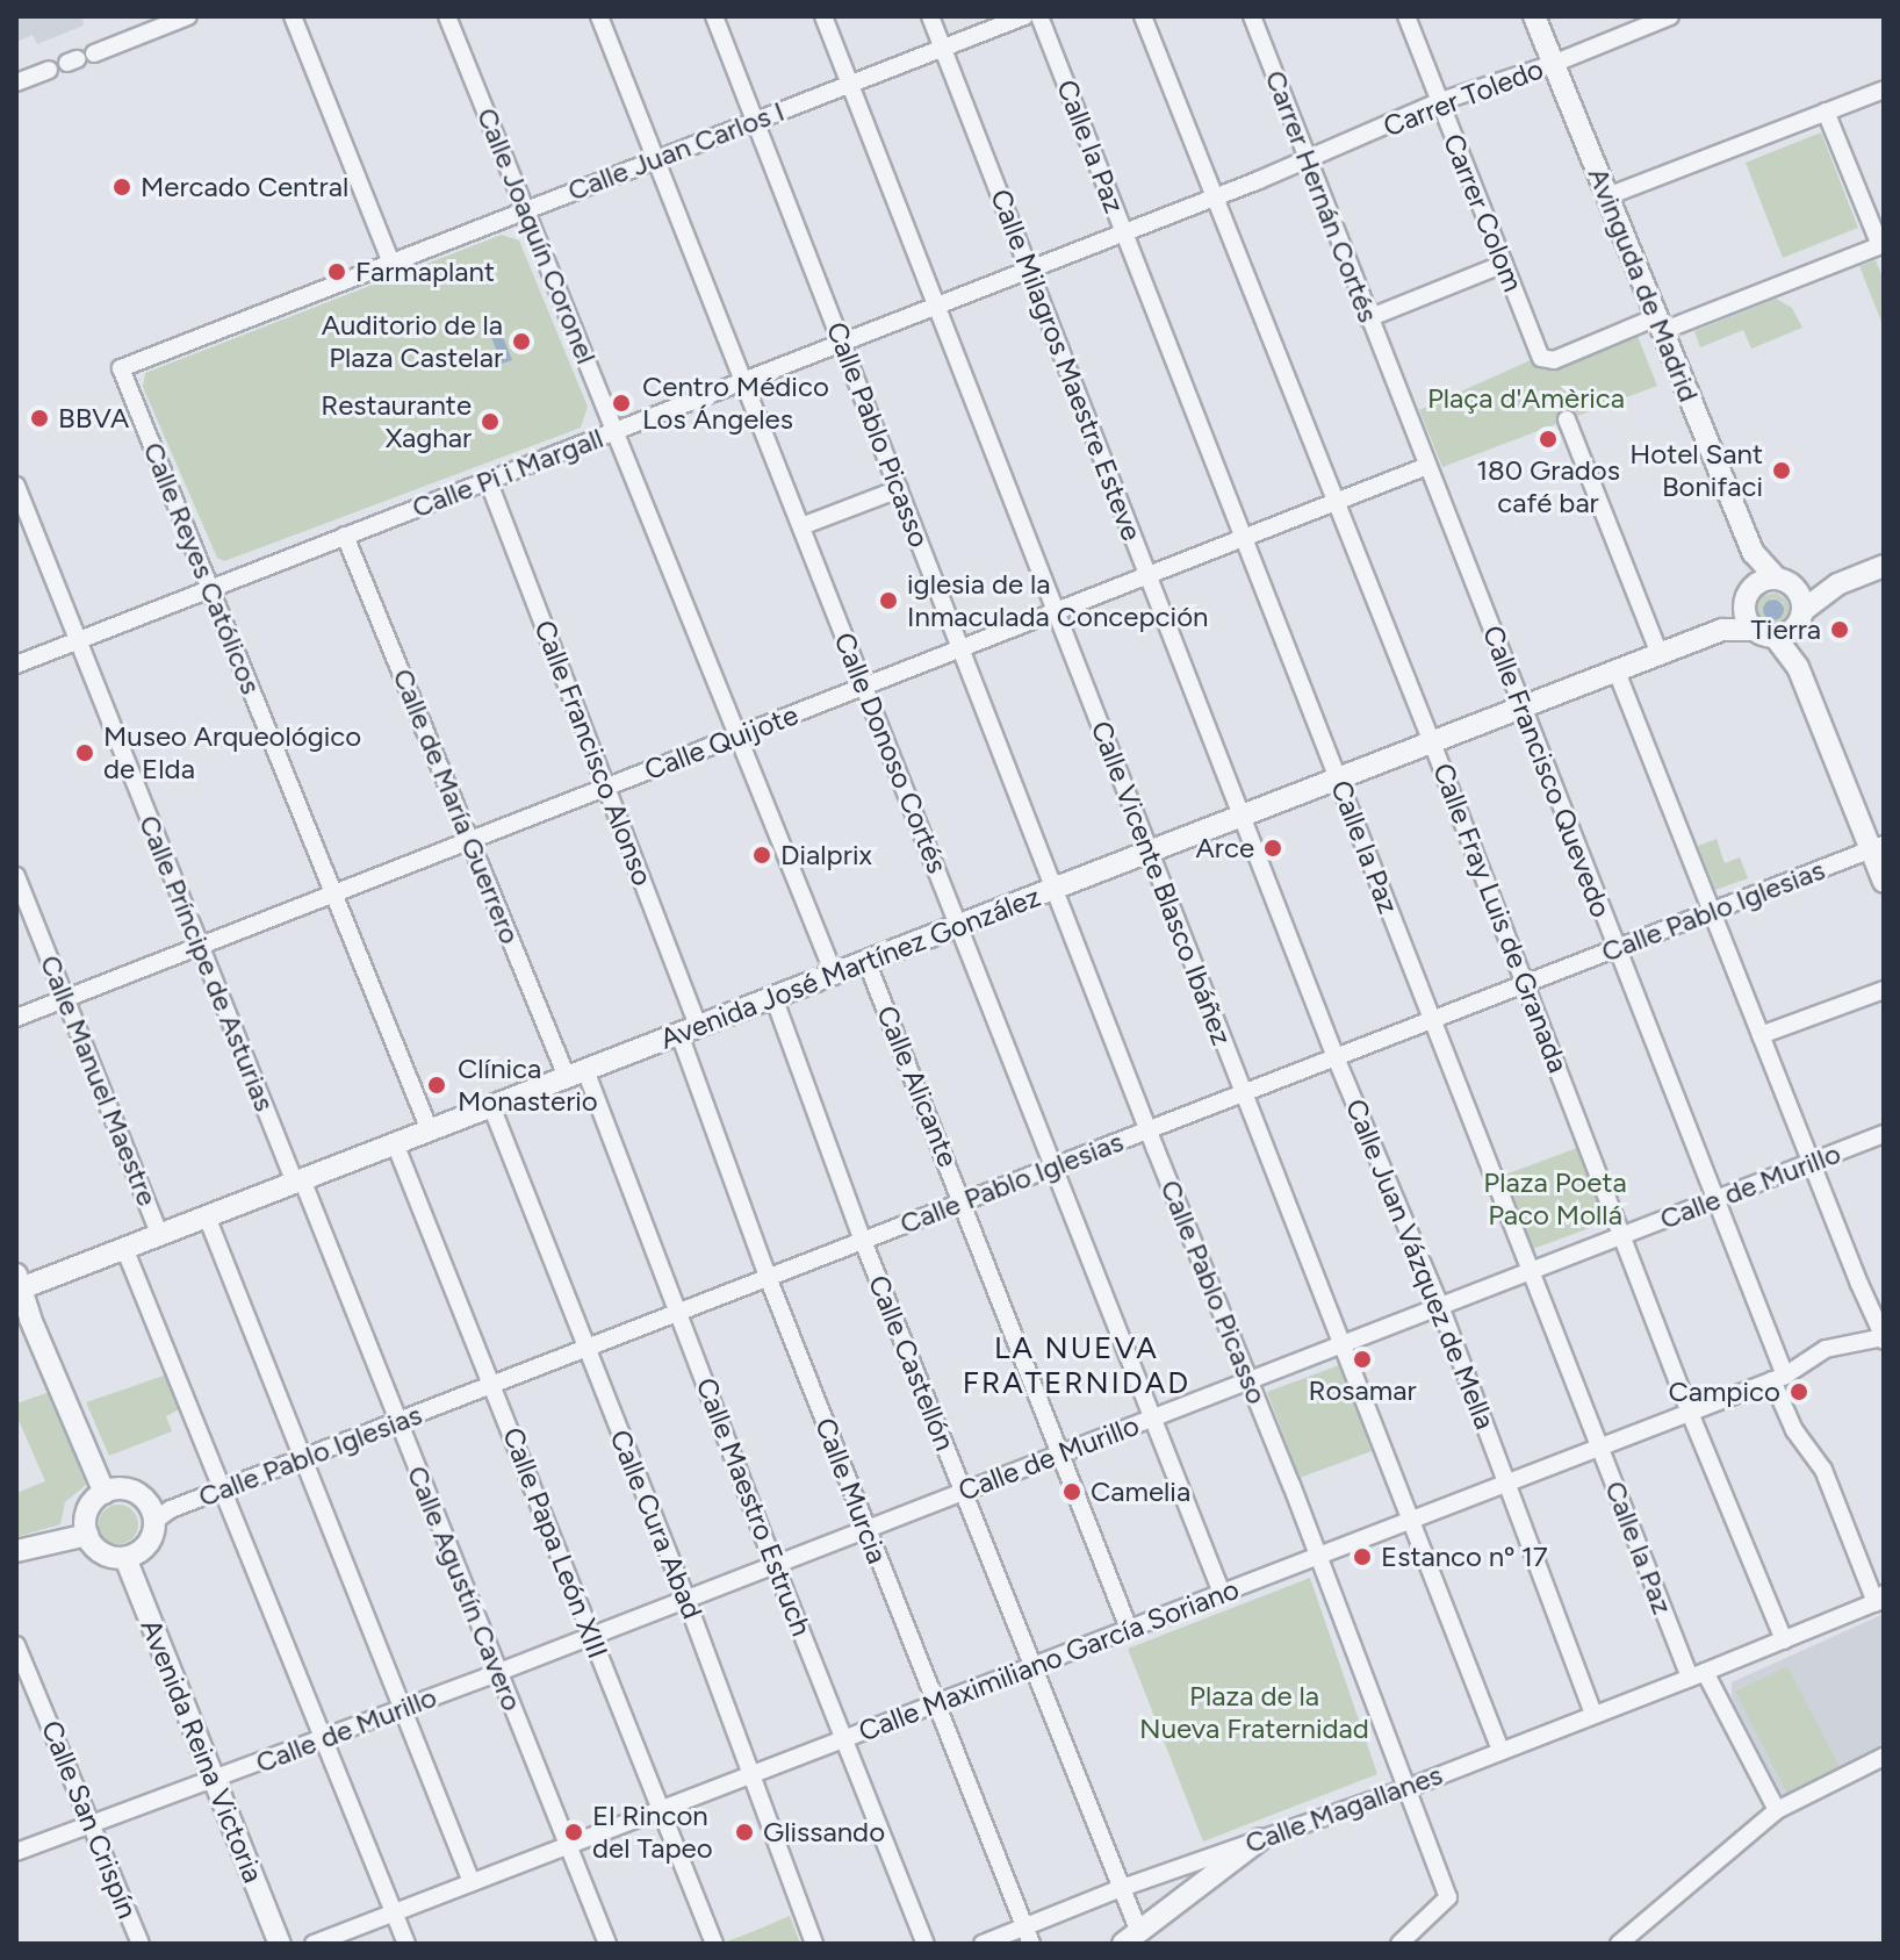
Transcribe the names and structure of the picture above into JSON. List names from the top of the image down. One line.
{"streets":{"street":["Carrer Toledo","Calle la Paz","Calle Juan Carlos I","Carrer Hernán Cortés","Carrer Colom","Calle Joaquín Coronel","Avinguda de Madrid","Calle Milagros Maestre Esteve","Calle Pablo Picasso","Calle Pi i Margall","Calle Reyes Católicos","Calle Quijote","Calle Francisco Alonso","Calle Donoso Cortés","Calle Francisco Quevedo","Calle de María Guerrero","Calle Vicente Blasco Ibáñez","Calle Pablo Iglesias","Calle Fray Luis de Granada","Calle Príncipe de Asturias","Avenida José Martínez González","Calle Manuel Maestre","Calle Alicante","Calle de Murillo","Calle Juan Vázquez de Mella","Calle Castellón","Calle Murcia","Calle Maestro Estruch","Calle Cura Abad","Calle Papa León XIII","Calle Agustín Cavero","Calle Maximiliano García Soriano","Avenida Reina Victoria","Calle Magallanes","Calle San Crispín"]},"crossings":[["Carrer Toledo","Carrer Hernán Cortés"],["Carrer Toledo","Carrer Colom"],["Carrer Toledo","Avinguda de Madrid"],["Carrer Toledo","Calle Pi i Margall"],["Calle la Paz","Calle Pi i Margall"],["Calle la Paz","Calle Quijote"],["Calle la Paz","Calle Pablo Iglesias"],["Calle la Paz","Avenida José Martínez González"],["Calle la Paz","Calle de Murillo"],["Calle la Paz","Calle Maximiliano García Soriano"],["Calle la Paz","Calle Magallanes"],["Calle Juan Carlos I","Calle Joaquín Coronel"],["Calle Juan Carlos I","Calle Milagros Maestre Esteve"],["Calle Juan Carlos I","Calle Pablo Picasso"],["Calle Juan Carlos I","Calle Reyes Católicos"],["Calle Juan Carlos I","Calle Donoso Cortés"],["Calle Juan Carlos I","Calle Vicente Blasco Ibáñez"],["Carrer Hernán Cortés","Calle Francisco Quevedo"],["Carrer Colom","Avinguda de Madrid"],["Calle Joaquín Coronel","Calle Pi i Margall"],["Calle Joaquín Coronel","Calle Quijote"],["Calle Joaquín Coronel","Avenida José Martínez González"],["Calle Milagros Maestre Esteve","Calle Pi i Margall"],["Calle Milagros Maestre Esteve","Calle Quijote"],["Calle Milagros Maestre Esteve","Avenida José Martínez González"],["Calle Milagros Maestre Esteve","Calle Juan Vázquez de Mella"],["Calle Pablo Picasso","Calle Pi i Margall"],["Calle Pablo Picasso","Calle Quijote"],["Calle Pablo Picasso","Calle Pablo Iglesias"],["Calle Pablo Picasso","Avenida José Martínez González"],["Calle Pablo Picasso","Calle de Murillo"],["Calle Pablo Picasso","Calle Maximiliano García Soriano"],["Calle Pablo Picasso","Calle Magallanes"],["Calle Pi i Margall","Calle Reyes Católicos"],["Calle Pi i Margall","Calle Francisco Alonso"],["Calle Pi i Margall","Calle Donoso Cortés"],["Calle Pi i Margall","Calle de María Guerrero"],["Calle Pi i Margall","Calle Vicente Blasco Ibáñez"],["Calle Pi i Margall","Calle Fray Luis de Granada"],["Calle Pi i Margall","Calle Príncipe de Asturias"],["Calle Reyes Católicos","Calle Quijote"],["Calle Reyes Católicos","Avenida José Martínez González"],["Calle Quijote","Calle Francisco Alonso"],["Calle Quijote","Calle Donoso Cortés"],["Calle Quijote","Calle Francisco Quevedo"],["Calle Quijote","Calle de María Guerrero"],["Calle Quijote","Calle Vicente Blasco Ibáñez"],["Calle Quijote","Calle Fray Luis de Granada"],["Calle Quijote","Calle Príncipe de Asturias"],["Calle Quijote","Calle Manuel Maestre"],["Calle Francisco Alonso","Avenida José Martínez González"],["Calle Francisco Alonso","Calle Murcia"],["Calle Donoso Cortés","Calle Pablo Iglesias"],["Calle Donoso Cortés","Avenida José Martínez González"],["Calle Donoso Cortés","Calle de Murillo"],["Calle Donoso Cortés","Calle Maximiliano García Soriano"],["Calle Francisco Quevedo","Calle Pablo Iglesias"],["Calle Francisco Quevedo","Avenida José Martínez González"],["Calle Francisco Quevedo","Calle de Murillo"],["Calle Francisco Quevedo","Calle Maximiliano García Soriano"],["Calle Francisco Quevedo","Calle Magallanes"],["Calle de María Guerrero","Avenida José Martínez González"],["Calle de María Guerrero","Calle Maestro Estruch"],["Calle Vicente Blasco Ibáñez","Calle Pablo Iglesias"],["Calle Vicente Blasco Ibáñez","Avenida José Martínez González"],["Calle Vicente Blasco Ibáñez","Calle de Murillo"],["Calle Vicente Blasco Ibáñez","Calle Maximiliano García Soriano"],["Calle Vicente Blasco Ibáñez","Calle Magallanes"],["Calle Pablo Iglesias","Calle Fray Luis de Granada"],["Calle Pablo Iglesias","Calle Alicante"],["Calle Pablo Iglesias","Calle Juan Vázquez de Mella"],["Calle Pablo Iglesias","Calle Castellón"],["Calle Pablo Iglesias","Calle Murcia"],["Calle Pablo Iglesias","Calle Maestro Estruch"],["Calle Pablo Iglesias","Calle Cura Abad"],["Calle Pablo Iglesias","Calle Papa León XIII"],["Calle Pablo Iglesias","Calle Agustín Cavero"],["Calle Pablo Iglesias","Avenida Reina Victoria"],["Calle Fray Luis de Granada","Avenida José Martínez González"],["Calle Fray Luis de Granada","Calle de Murillo"],["Calle Fray Luis de Granada","Calle Maximiliano García Soriano"],["Calle Fray Luis de Granada","Calle Magallanes"],["Calle Príncipe de Asturias","Avenida José Martínez González"],["Calle Príncipe de Asturias","Calle Agustín Cavero"],["Avenida José Martínez González","Calle Manuel Maestre"],["Avenida José Martínez González","Calle Alicante"],["Avenida José Martínez González","Calle Juan Vázquez de Mella"],["Avenida José Martínez González","Calle Castellón"],["Avenida José Martínez González","Calle Murcia"],["Avenida José Martínez González","Calle Maestro Estruch"],["Avenida José Martínez González","Calle Cura Abad"],["Avenida José Martínez González","Calle Papa León XIII"],["Avenida José Martínez González","Calle Agustín Cavero"],["Calle Alicante","Calle de Murillo"],["Calle Alicante","Calle Maximiliano García Soriano"],["Calle de Murillo","Calle Juan Vázquez de Mella"],["Calle de Murillo","Calle Castellón"],["Calle de Murillo","Calle Murcia"],["Calle de Murillo","Calle Maestro Estruch"],["Calle de Murillo","Calle Cura Abad"],["Calle de Murillo","Calle Papa León XIII"],["Calle de Murillo","Calle Agustín Cavero"],["Calle de Murillo","Avenida Reina Victoria"],["Calle de Murillo","Calle San Crispín"],["Calle Juan Vázquez de Mella","Calle Maximiliano García Soriano"],["Calle Juan Vázquez de Mella","Calle Magallanes"],["Calle Castellón","Calle Maximiliano García Soriano"],["Calle Castellón","Calle Magallanes"],["Calle Murcia","Calle Maximiliano García Soriano"],["Calle Murcia","Calle Magallanes"],["Calle Maestro Estruch","Calle Maximiliano García Soriano"],["Calle Cura Abad","Calle Maximiliano García Soriano"],["Calle Papa León XIII","Calle Maximiliano García Soriano"],["Calle Agustín Cavero","Calle Maximiliano García Soriano"]],"districts":["LA NUEVA FRATERNIDAD"],"parks":["Plaça d'Amèrica","Plaza Poeta Paco Mollá","Plaza de la Nueva Fraternidad"],"places":["Mercado Central","Farmaplant","Auditorio de la Plaza Castelar","Centro Médico Los Ángeles","BBVA","Restaurante Xaghar","180 Grados café bar","Hotel Sant Bonifaci","iglesia de la Inmaculada Concepción","Tierra","Museo Arqueológico de Elda","Arce","Dialprix","Clínica Monasterio","Rosamar","Campico","Camelia","Estanco nº 17","El Rincon del Tapeo","Glissando"]}
